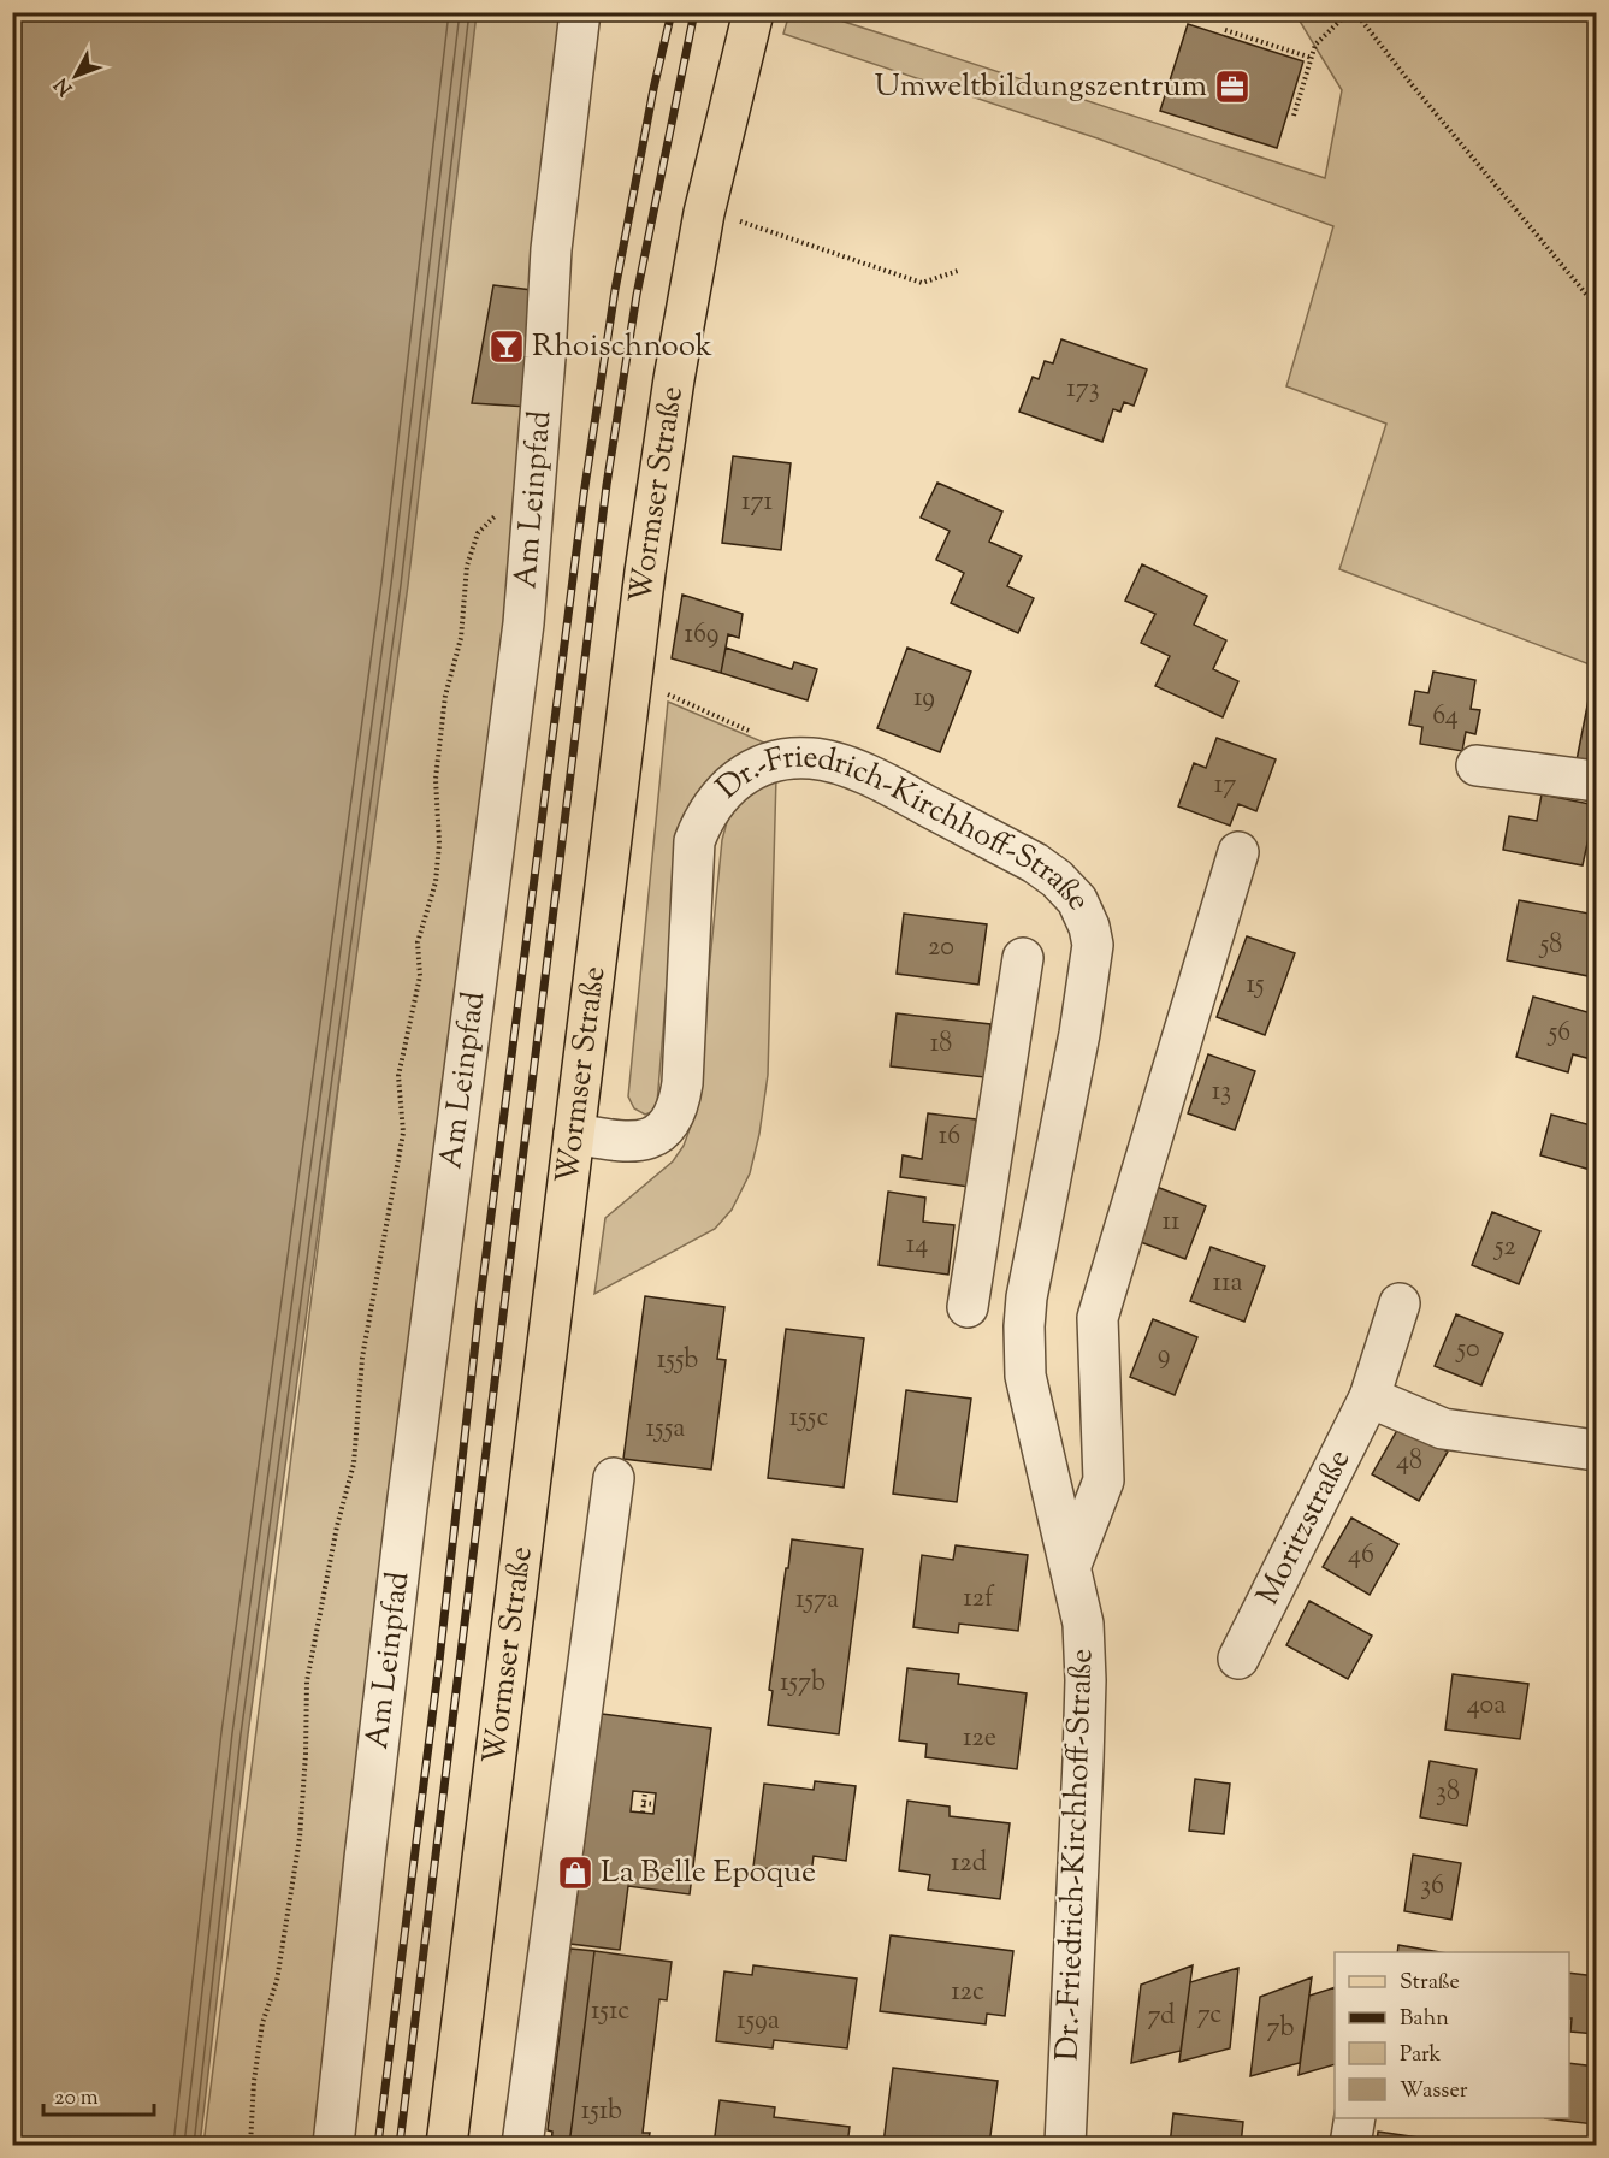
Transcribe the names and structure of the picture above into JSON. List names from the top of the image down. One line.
{"streets":{"main road":["Wormser Straße"],"street":["Am Leinpfad","Dr.-Friedrich-Kirchhoff-Straße","Moritzstraße"]},"crossings":[["Wormser Straße","Dr.-Friedrich-Kirchhoff-Straße"]],"places":{"office":["Umweltbildungszentrum"],"bar":["Rhoischnook"],"shop":["La Belle Epoque"]},"house_numbers":["173","171","169","19","64","17","58","20","15","56","18","13","16","11","14","52","11a","50","9","155b","155c","155a","48","46","12f","157a","157b","40a","12e","38","12d","36","12c","151c","7c","7d","159a","7b","151b"],"legend":["Straße","Bahn","Park","Wasser"],"scale_bar":"20 m","north":"bottom left"}
